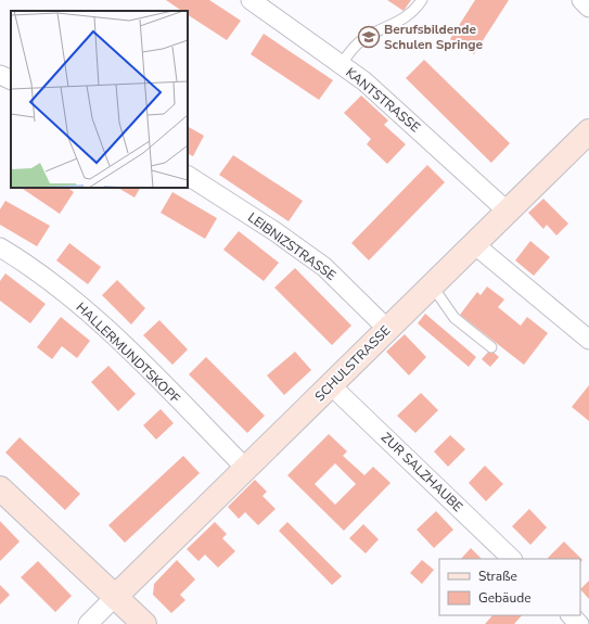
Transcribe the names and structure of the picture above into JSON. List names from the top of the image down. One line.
{"streets":{"street":["KANTSTRASSE","LEIBNIZSTRASSE","HALLERMUNDTSKOPF","SCHULSTRASSE","ZUR SALZHAUBE"]},"crossings":[["KANTSTRASSE","SCHULSTRASSE"],["LEIBNIZSTRASSE","SCHULSTRASSE"],["HALLERMUNDTSKOPF","SCHULSTRASSE"],["SCHULSTRASSE","ZUR SALZHAUBE"]],"places":{"school or university":["Berufsbildende Schulen Springe"]},"legend":["Straße","Gebäude"]}
